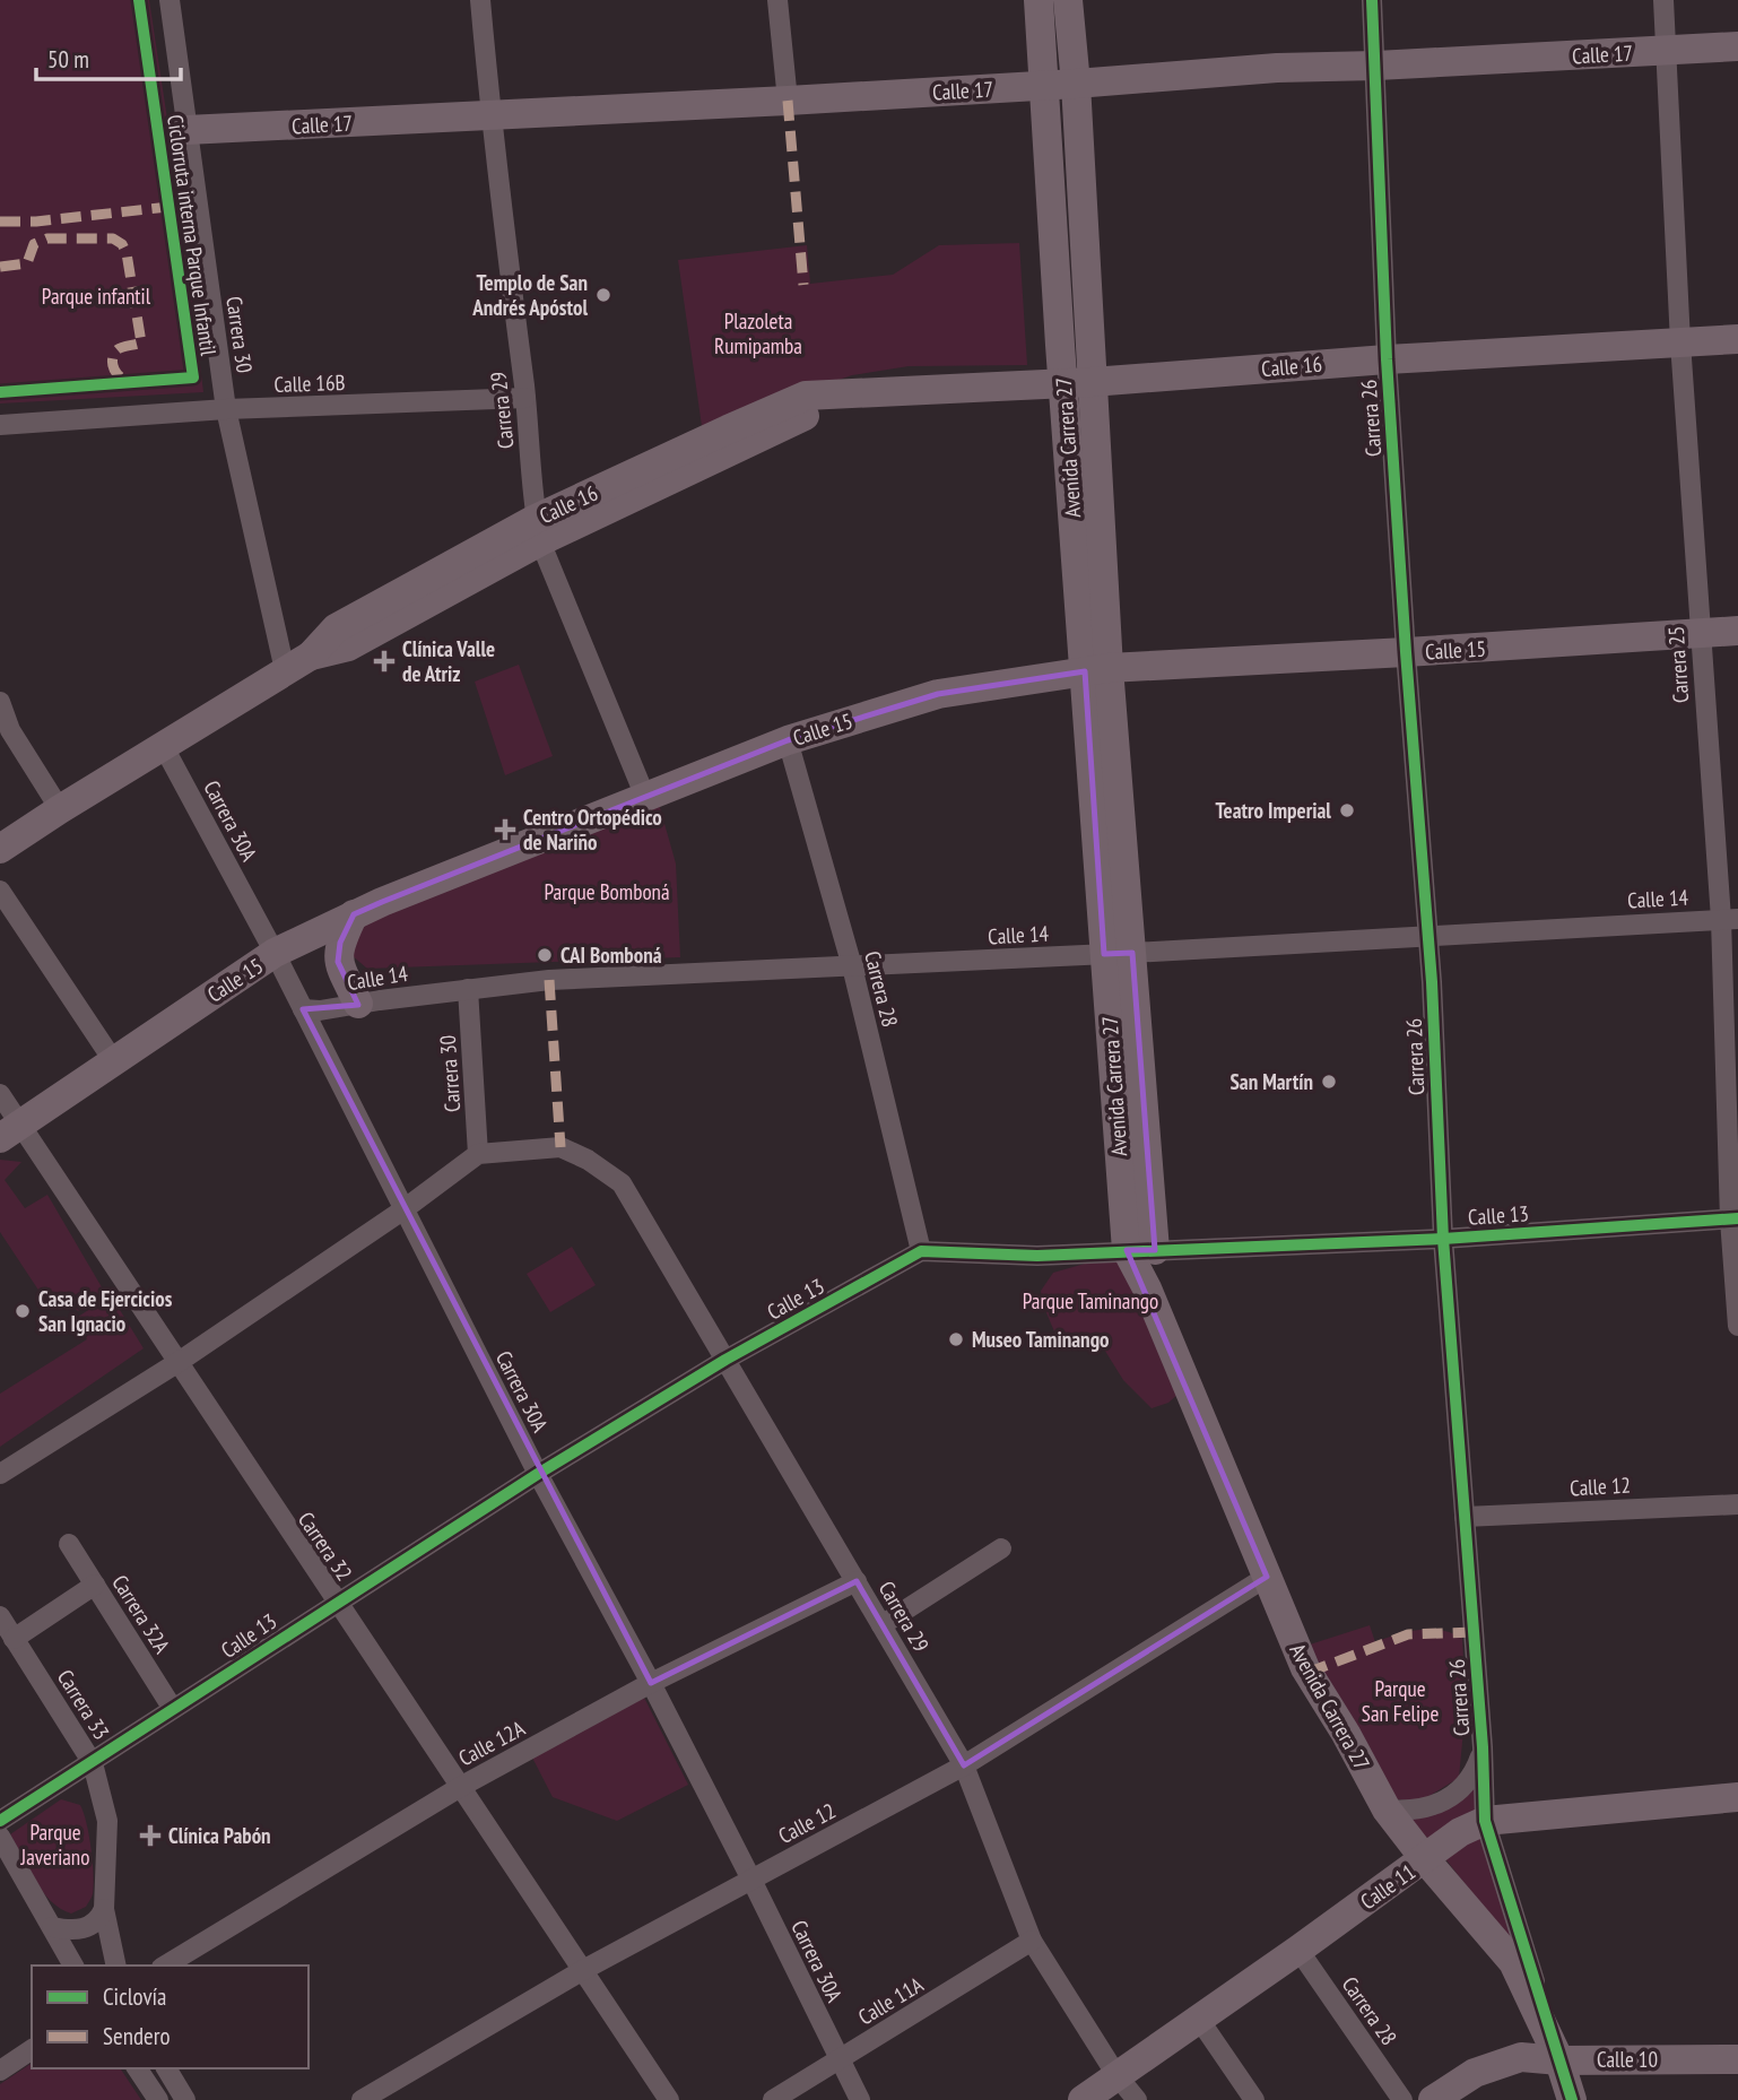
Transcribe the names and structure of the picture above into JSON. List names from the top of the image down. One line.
{"streets":{"street":["Calle 17","Carrera 30","Calle 16","Calle 16B","Carrera 29","Carrera 26","Avenida Carrera 27","Calle 15","Carrera 25","Carrera 30A","Calle 14","Carrera 28","Calle 13","Calle 12","Carrera 32","Carrera 32A","Carrera 33","Calle 12A","Calle 11","Calle 11A","Calle 10"],"cycle path":["Ciclorruta interna Parque Infantil"]},"crossings":[["Calle 17","Carrera 30"],["Calle 17","Carrera 29"],["Calle 17","Carrera 26"],["Calle 17","Avenida Carrera 27"],["Calle 17","Carrera 25"],["Carrera 30","Calle 16"],["Carrera 30","Calle 16B"],["Carrera 30","Carrera 29"],["Carrera 30","Calle 14"],["Calle 16","Carrera 29"],["Calle 16","Carrera 26"],["Calle 16","Avenida Carrera 27"],["Calle 16","Carrera 25"],["Calle 16","Carrera 30A"],["Calle 16B","Carrera 29"],["Carrera 29","Calle 15"],["Carrera 29","Calle 13"],["Carrera 29","Calle 12"],["Carrera 29","Calle 12A"],["Carrera 29","Calle 11"],["Carrera 29","Calle 11A"],["Carrera 26","Avenida Carrera 27"],["Carrera 26","Calle 15"],["Carrera 26","Calle 14"],["Carrera 26","Calle 13"],["Carrera 26","Calle 12"],["Carrera 26","Calle 11"],["Carrera 26","Calle 10"],["Avenida Carrera 27","Calle 15"],["Avenida Carrera 27","Calle 14"],["Avenida Carrera 27","Calle 13"],["Avenida Carrera 27","Calle 12"],["Avenida Carrera 27","Calle 11"],["Avenida Carrera 27","Calle 10"],["Calle 15","Carrera 25"],["Calle 15","Carrera 30A"],["Calle 15","Carrera 28"],["Calle 15","Carrera 32"],["Carrera 25","Calle 14"],["Carrera 25","Calle 13"],["Carrera 30A","Calle 14"],["Carrera 30A","Calle 13"],["Carrera 30A","Calle 12"],["Carrera 30A","Calle 12A"],["Carrera 30A","Calle 11A"],["Calle 14","Carrera 28"],["Carrera 28","Calle 13"],["Carrera 28","Calle 11"],["Calle 13","Carrera 32"],["Calle 13","Carrera 32A"],["Calle 13","Carrera 33"],["Calle 12","Carrera 32"],["Carrera 32","Calle 12A"]],"parks":["Parque infantil","Plazoleta Rumipamba","Parque Bomboná","Parque Taminango","Parque San Felipe","Parque Javeriano"],"places":{"other":["Templo de San Andrés Apóstol","Teatro Imperial","CAI Bomboná","San Martín","Casa de Ejercicios San Ignacio","Museo Taminango"],"health":["Clínica Valle de Atriz","Centro Ortopédico de Nariño","Clínica Pabón"]},"legend":["Ciclovía","Sendero"],"scale_bar":"50 m"}
